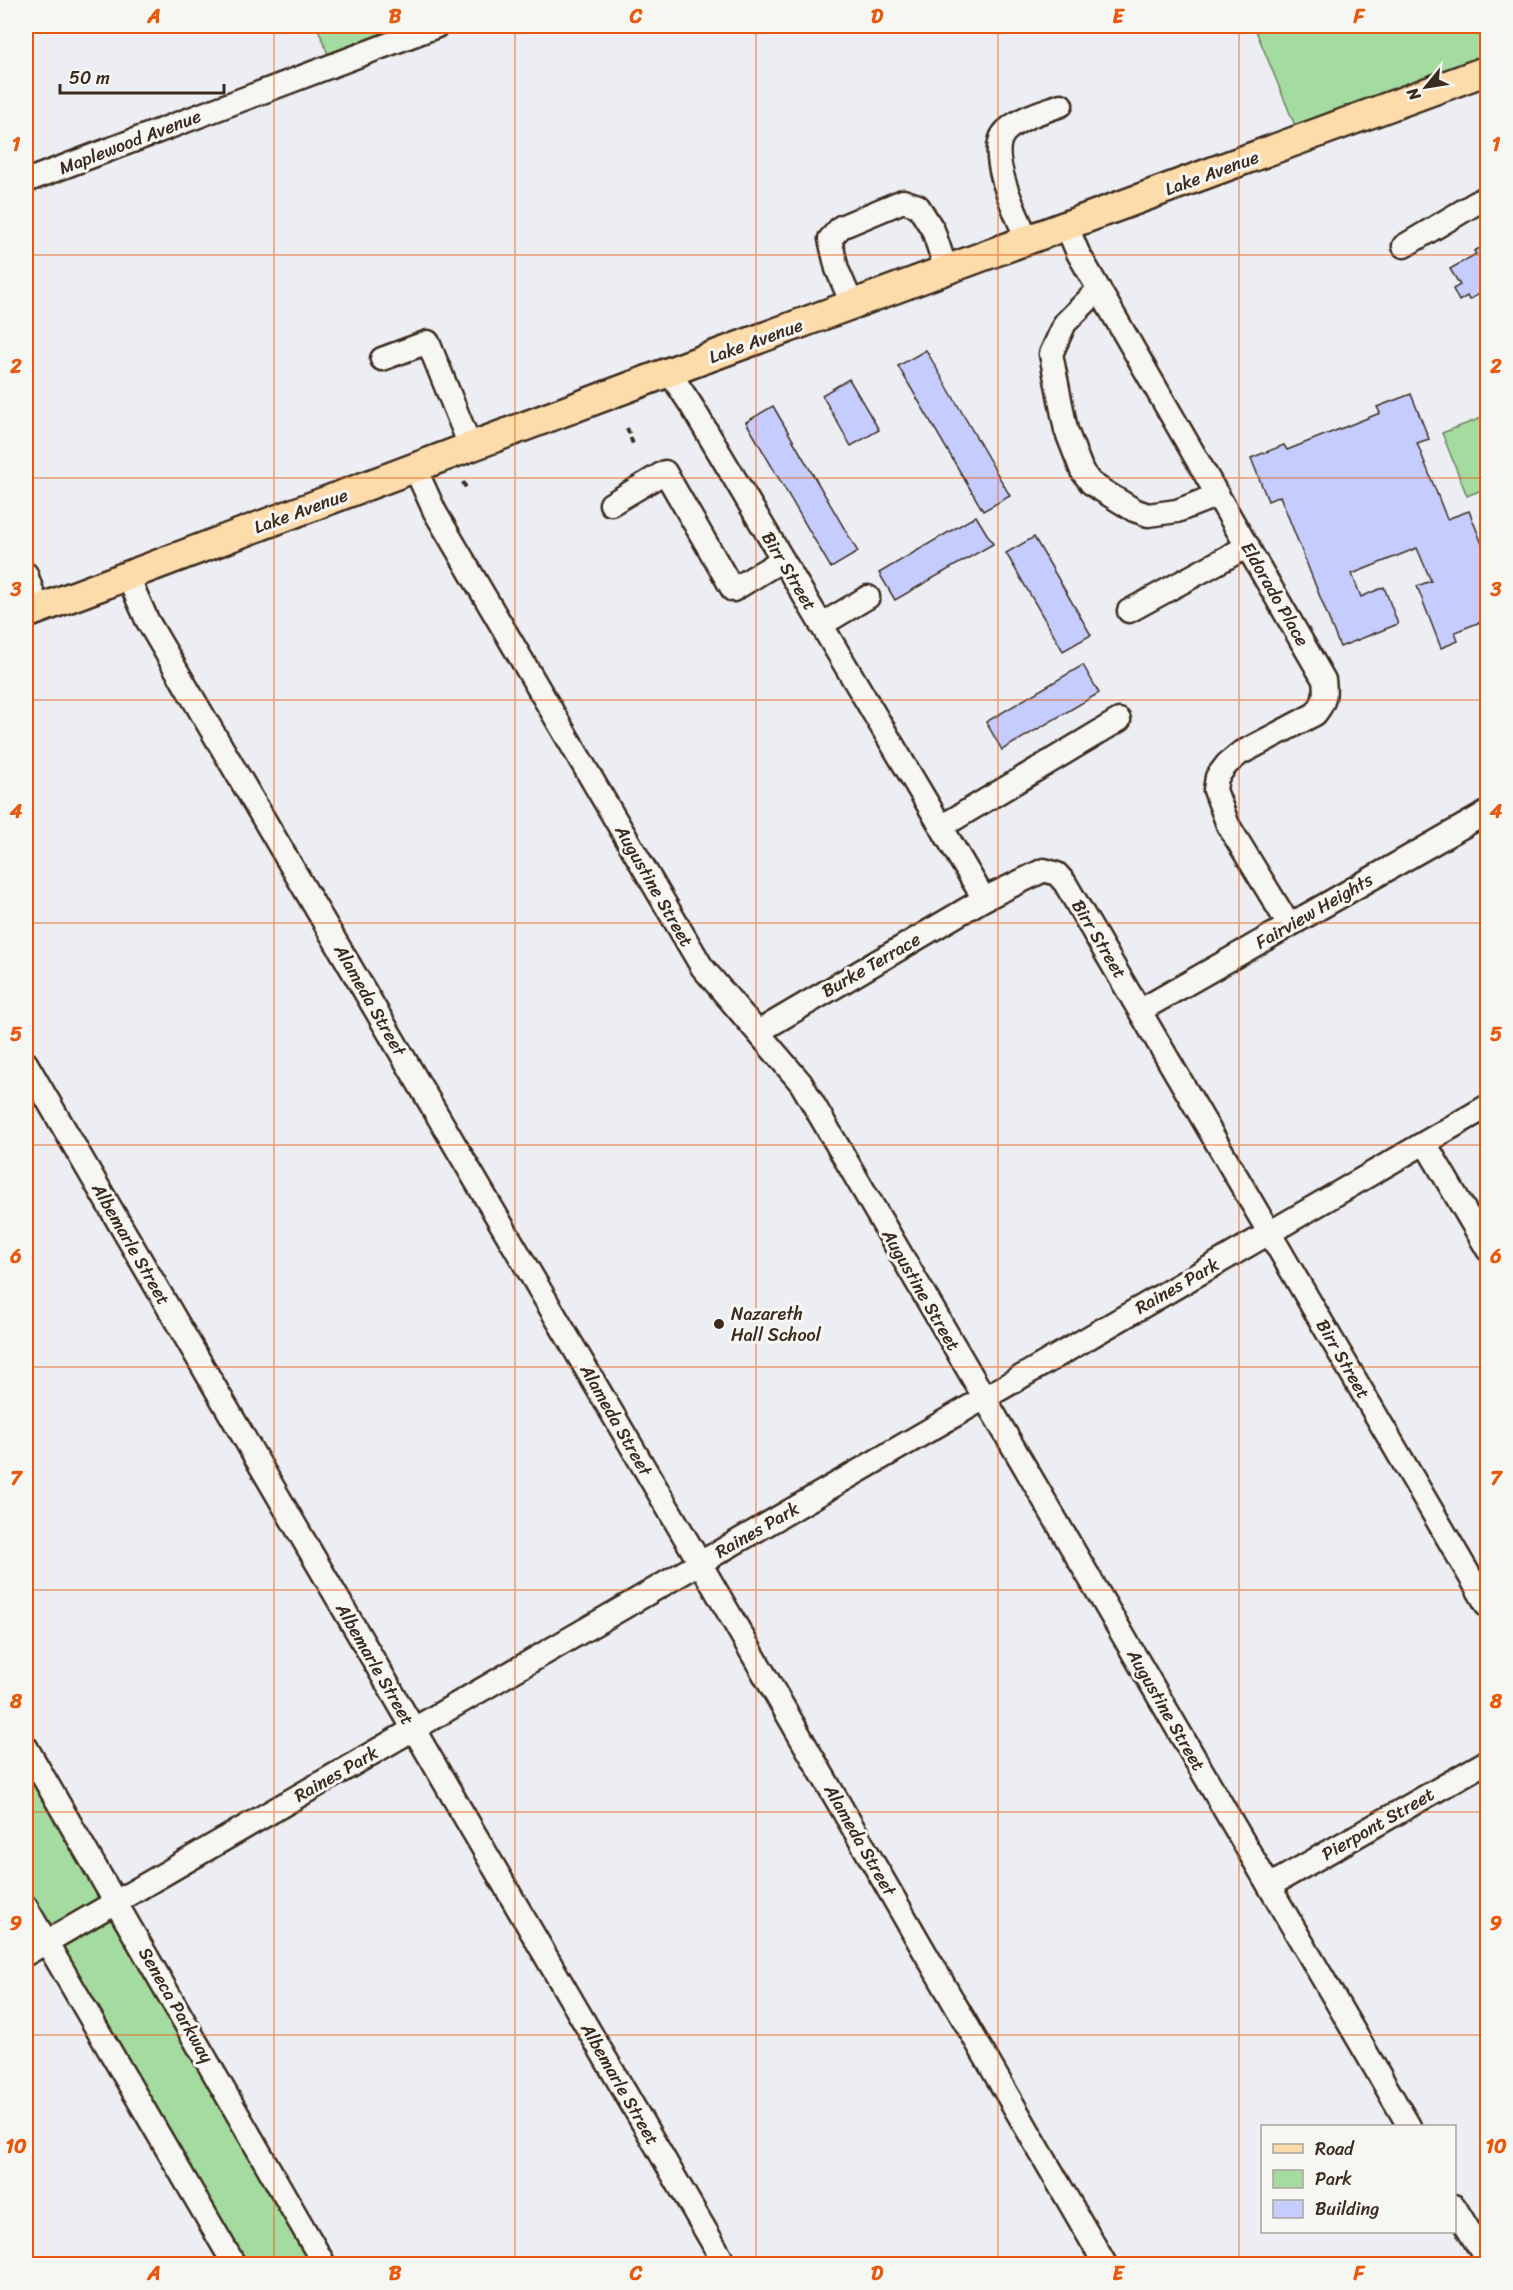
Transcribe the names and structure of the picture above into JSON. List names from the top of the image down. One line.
{"streets":{"main road":["Lake Avenue"],"street":["Maplewood Avenue","Birr Street","Eldorado Place","Augustine Street","Fairview Heights","Burke Terrace","Alameda Street","Albemarle Street","Raines Park","Pierpont Street","Seneca Parkway"]},"crossings":[["Lake Avenue","Birr Street"],["Lake Avenue","Eldorado Place"],["Lake Avenue","Augustine Street"],["Lake Avenue","Alameda Street"],["Birr Street","Fairview Heights"],["Birr Street","Burke Terrace"],["Birr Street","Raines Park"],["Eldorado Place","Fairview Heights"],["Augustine Street","Burke Terrace"],["Augustine Street","Raines Park"],["Augustine Street","Pierpont Street"],["Alameda Street","Raines Park"],["Albemarle Street","Raines Park"],["Raines Park","Seneca Parkway"]],"places":["Nazareth Hall School"],"legend":["Road","Park","Building"],"scale_bar":"50 m","north":"bottom left","grid":{"columns":["A","B","C","D","E","F"],"rows":["1","2","3","4","5","6","7","8","9","10"]}}
